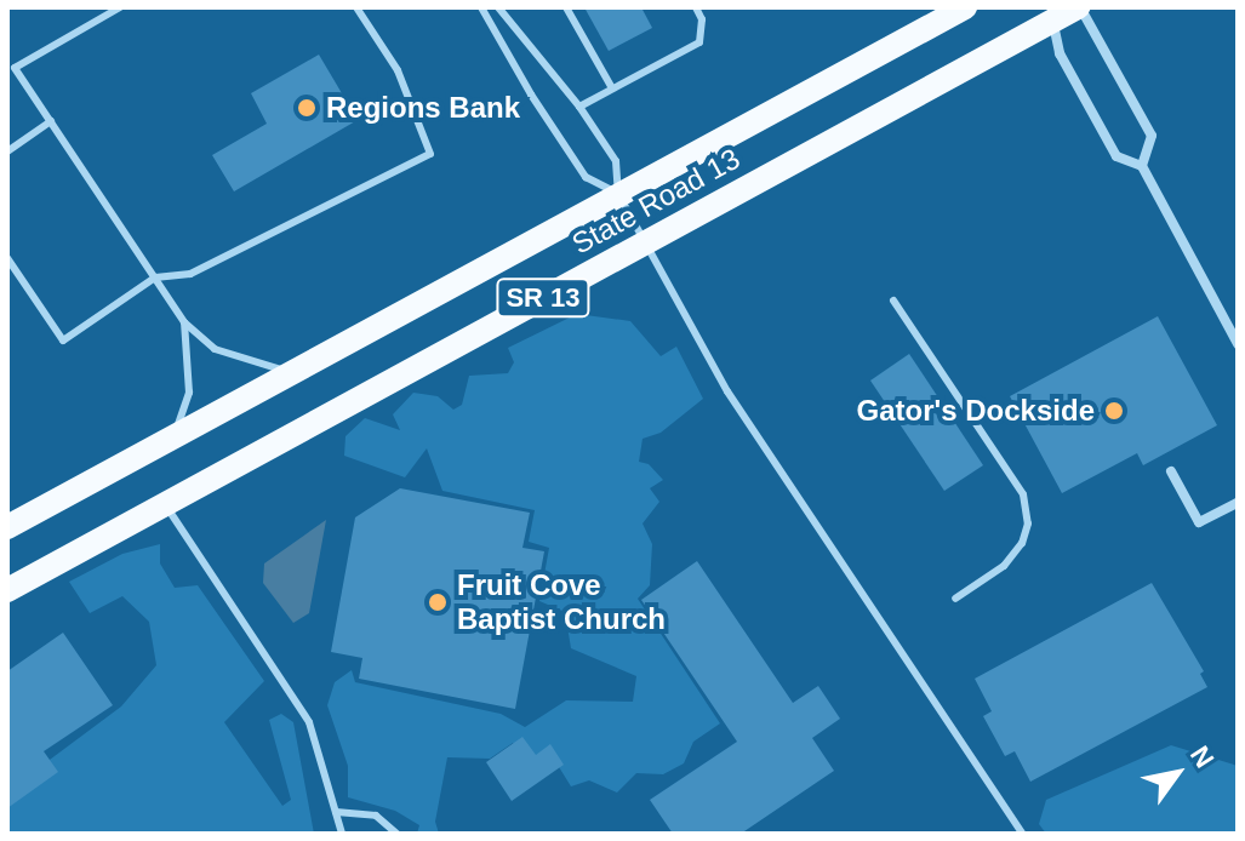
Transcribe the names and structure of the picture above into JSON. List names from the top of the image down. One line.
{"streets":{"main road":["State Road 13","SR 13"]},"places":["Regions Bank","Gator's Dockside","Fruit Cove Baptist Church"],"north":"top right"}
